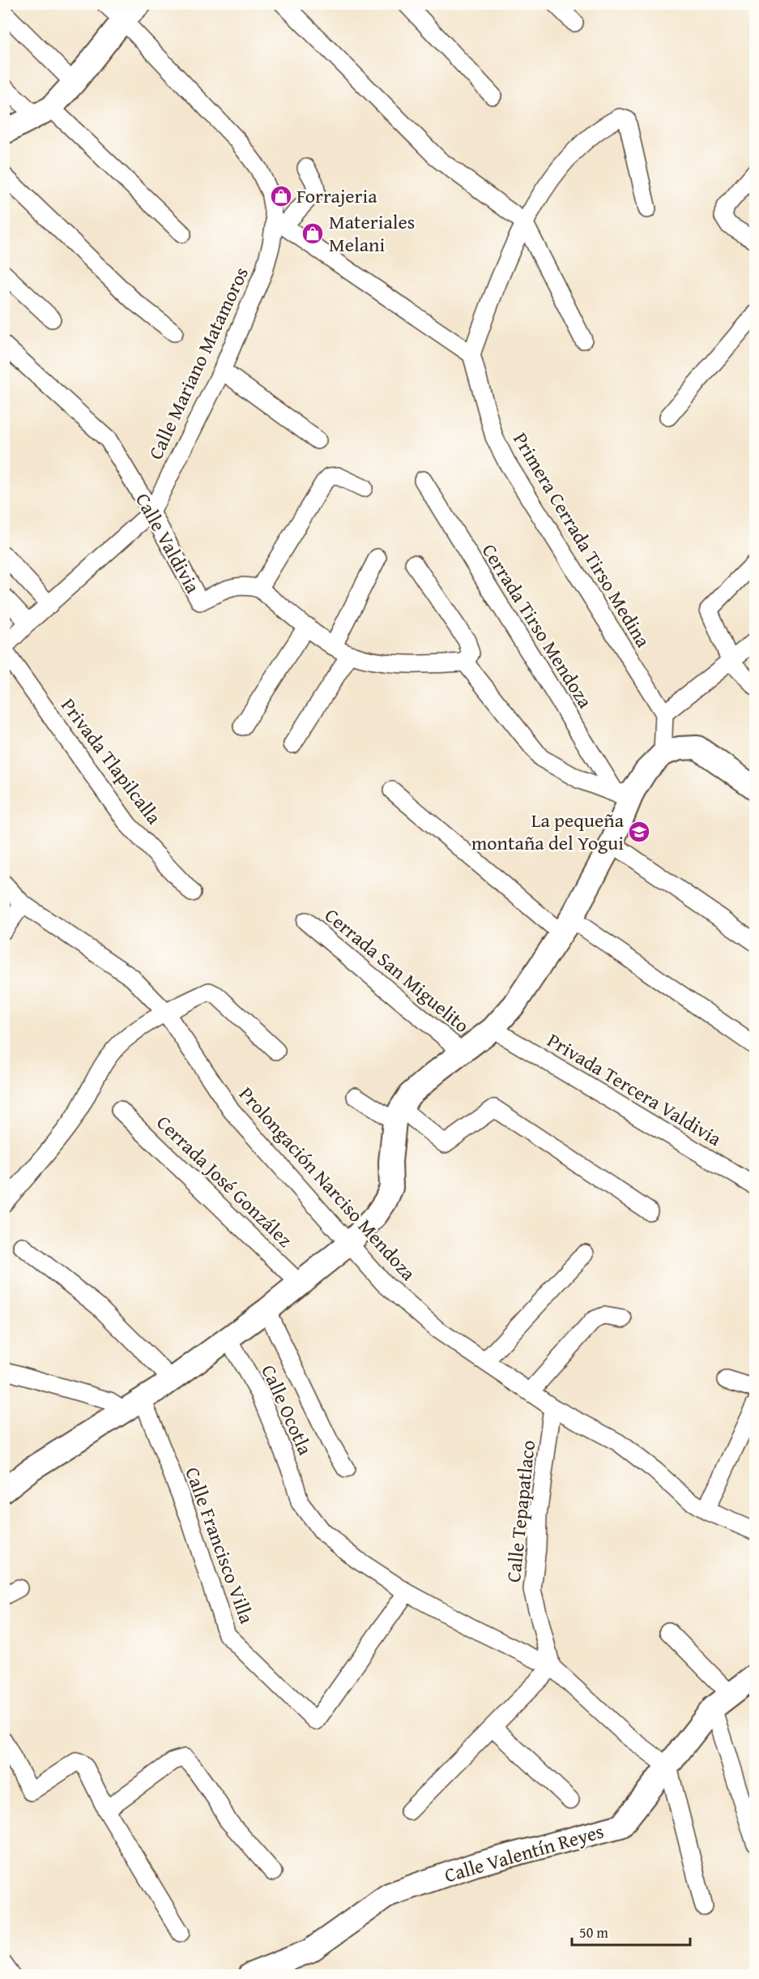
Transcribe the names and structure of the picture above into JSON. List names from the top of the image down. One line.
{"streets":{"street":["Calle Mariano Matamoros","Primera Cerrada Tirso Medina","Calle Valdivia","Cerrada Tirso Mendoza","Privada Tlapilcalla","Cerrada San Miguelito","Privada Tercera Valdivia","Cerrada José González","Prolongación Narciso Mendoza","Calle Ocotla","Calle Tepapatlaco","Calle Francisco Villa","Calle Valentín Reyes"]},"crossings":[["Calle Mariano Matamoros","Calle Valdivia"],["Calle Mariano Matamoros","Privada Tlapilcalla"],["Prolongación Narciso Mendoza","Calle Tepapatlaco"],["Calle Ocotla","Calle Francisco Villa"]],"places":{"shop":["Forrajeria","Materiales Melani"],"school or university":["La pequeña montaña del Yogui"]},"scale_bar":"50 m"}
